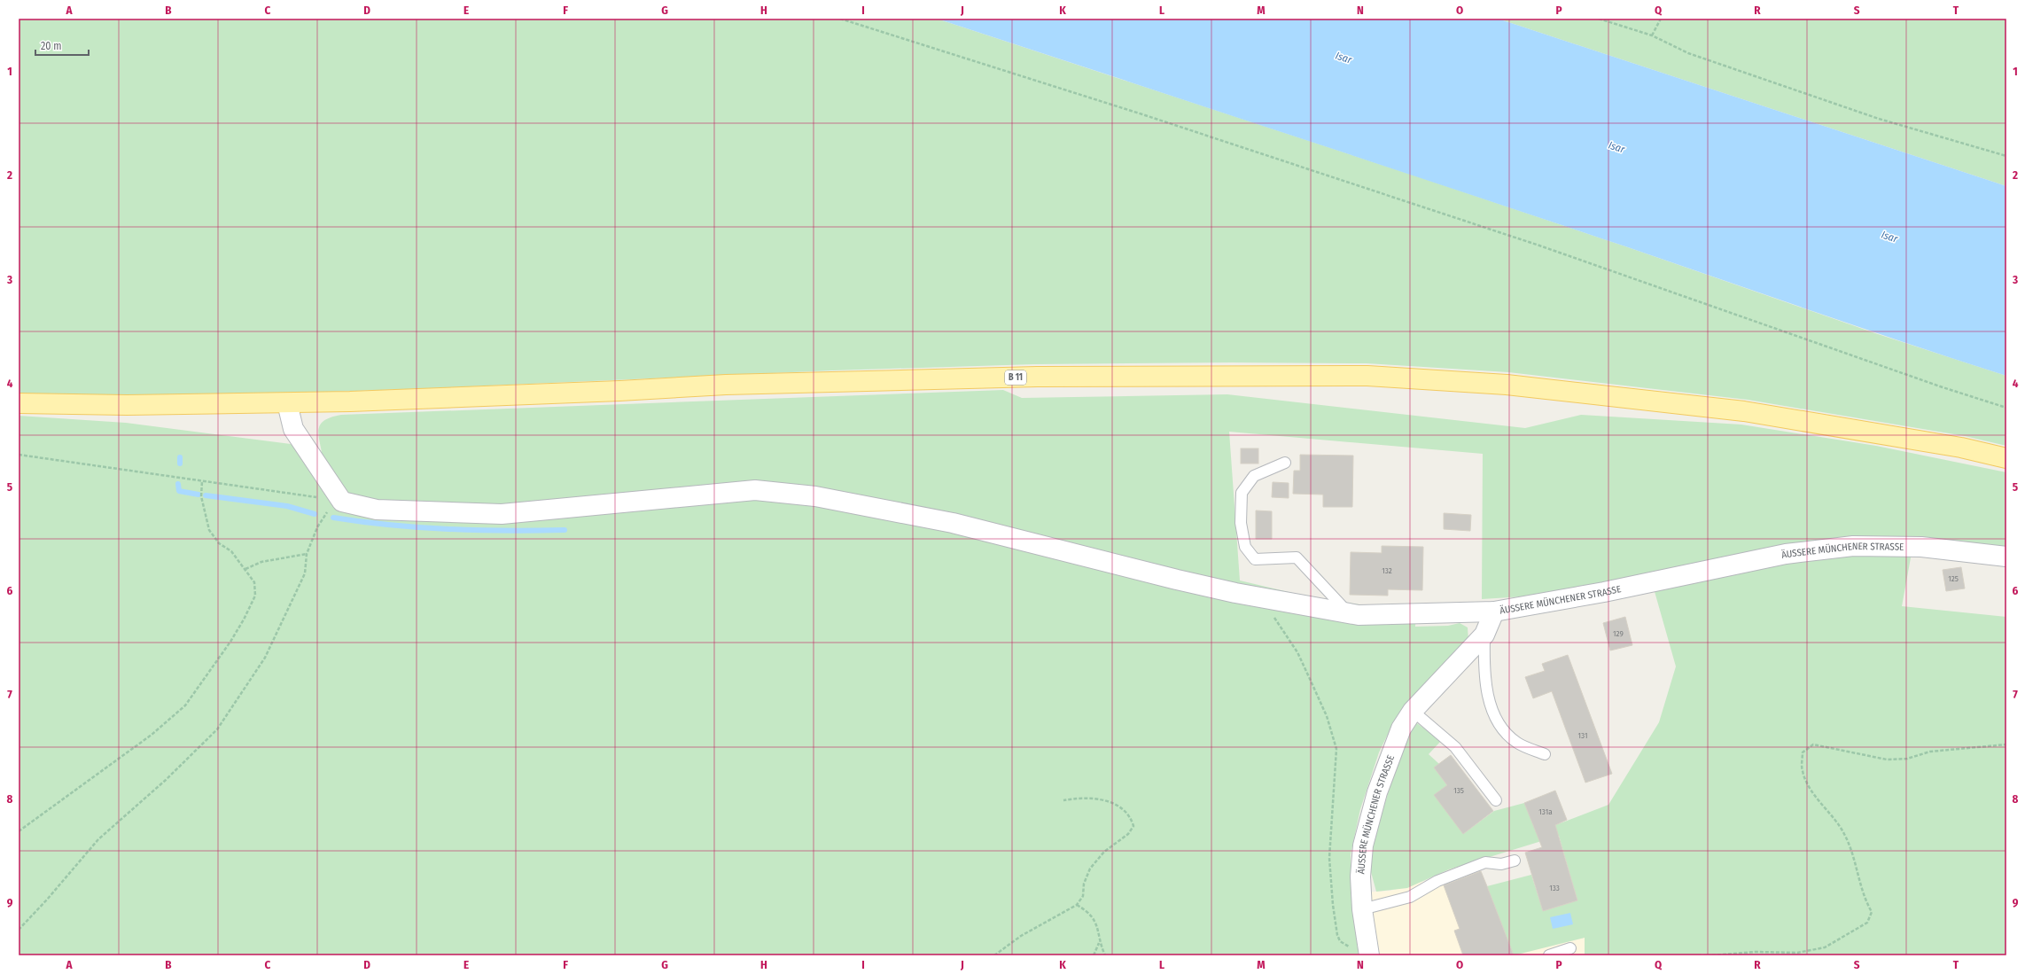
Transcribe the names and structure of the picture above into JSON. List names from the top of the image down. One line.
{"streets":{"main road":["B 11"],"street":["ÄUSSERE MÜNCHENER STRASSE"]},"water":["Isar"],"house_numbers":["132","125","129","131","135","131a","133"],"scale_bar":"20 m","grid":{"columns":["A","B","C","D","E","F","G","H","I","J","K","L","M","N","O","P","Q","R","S","T"],"rows":["1","2","3","4","5","6","7","8","9"]}}
